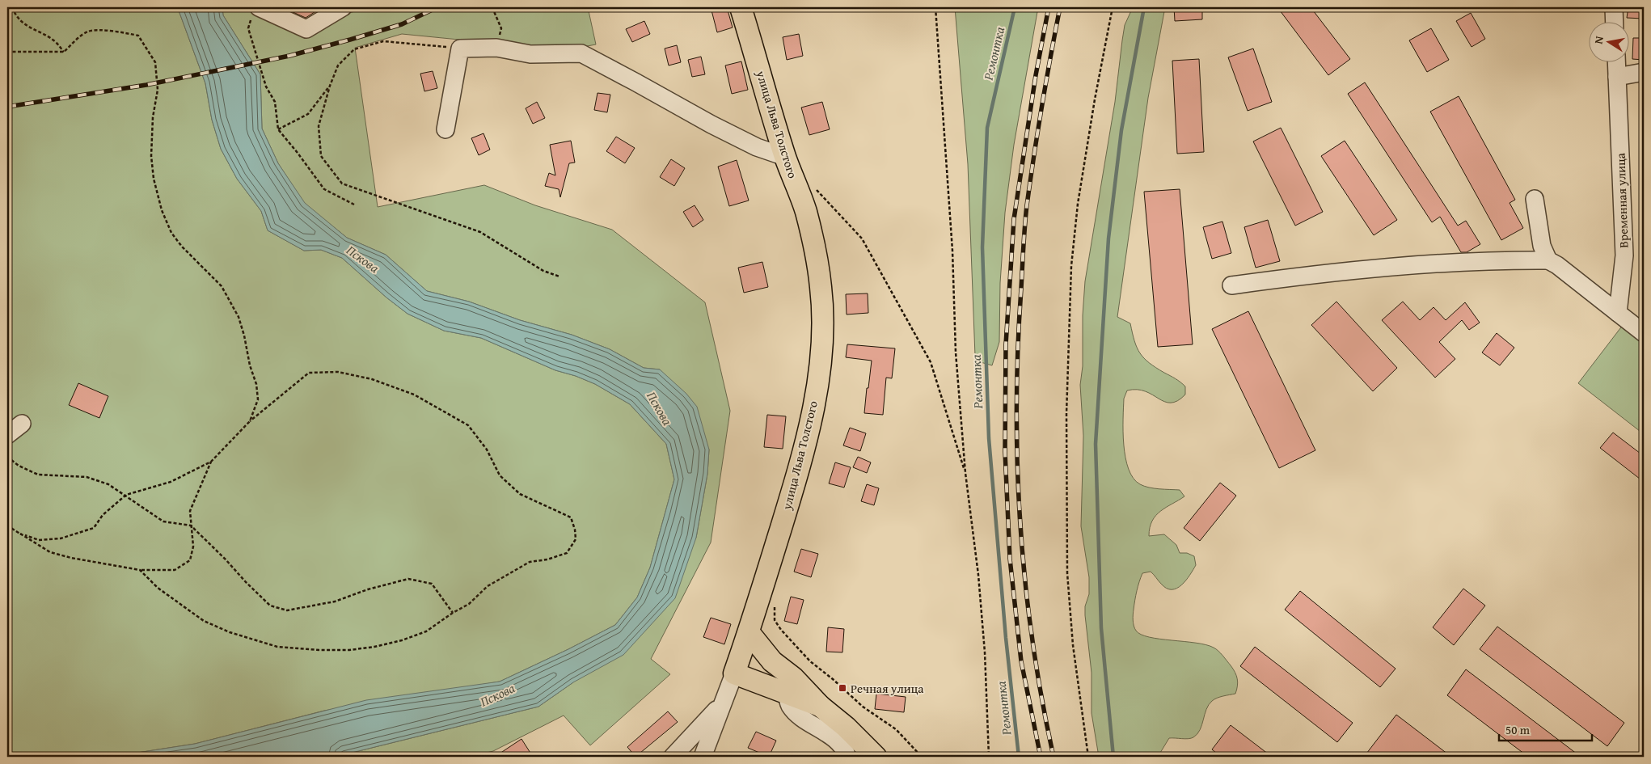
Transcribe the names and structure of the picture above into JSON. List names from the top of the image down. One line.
{"streets":{"main road":["улица Льва Толстого"],"street":["Временная улица"]},"water":["Ремонтка","Пскова"],"places":{"transit":["Речная улица"]},"scale_bar":"50 m","north":"left"}
